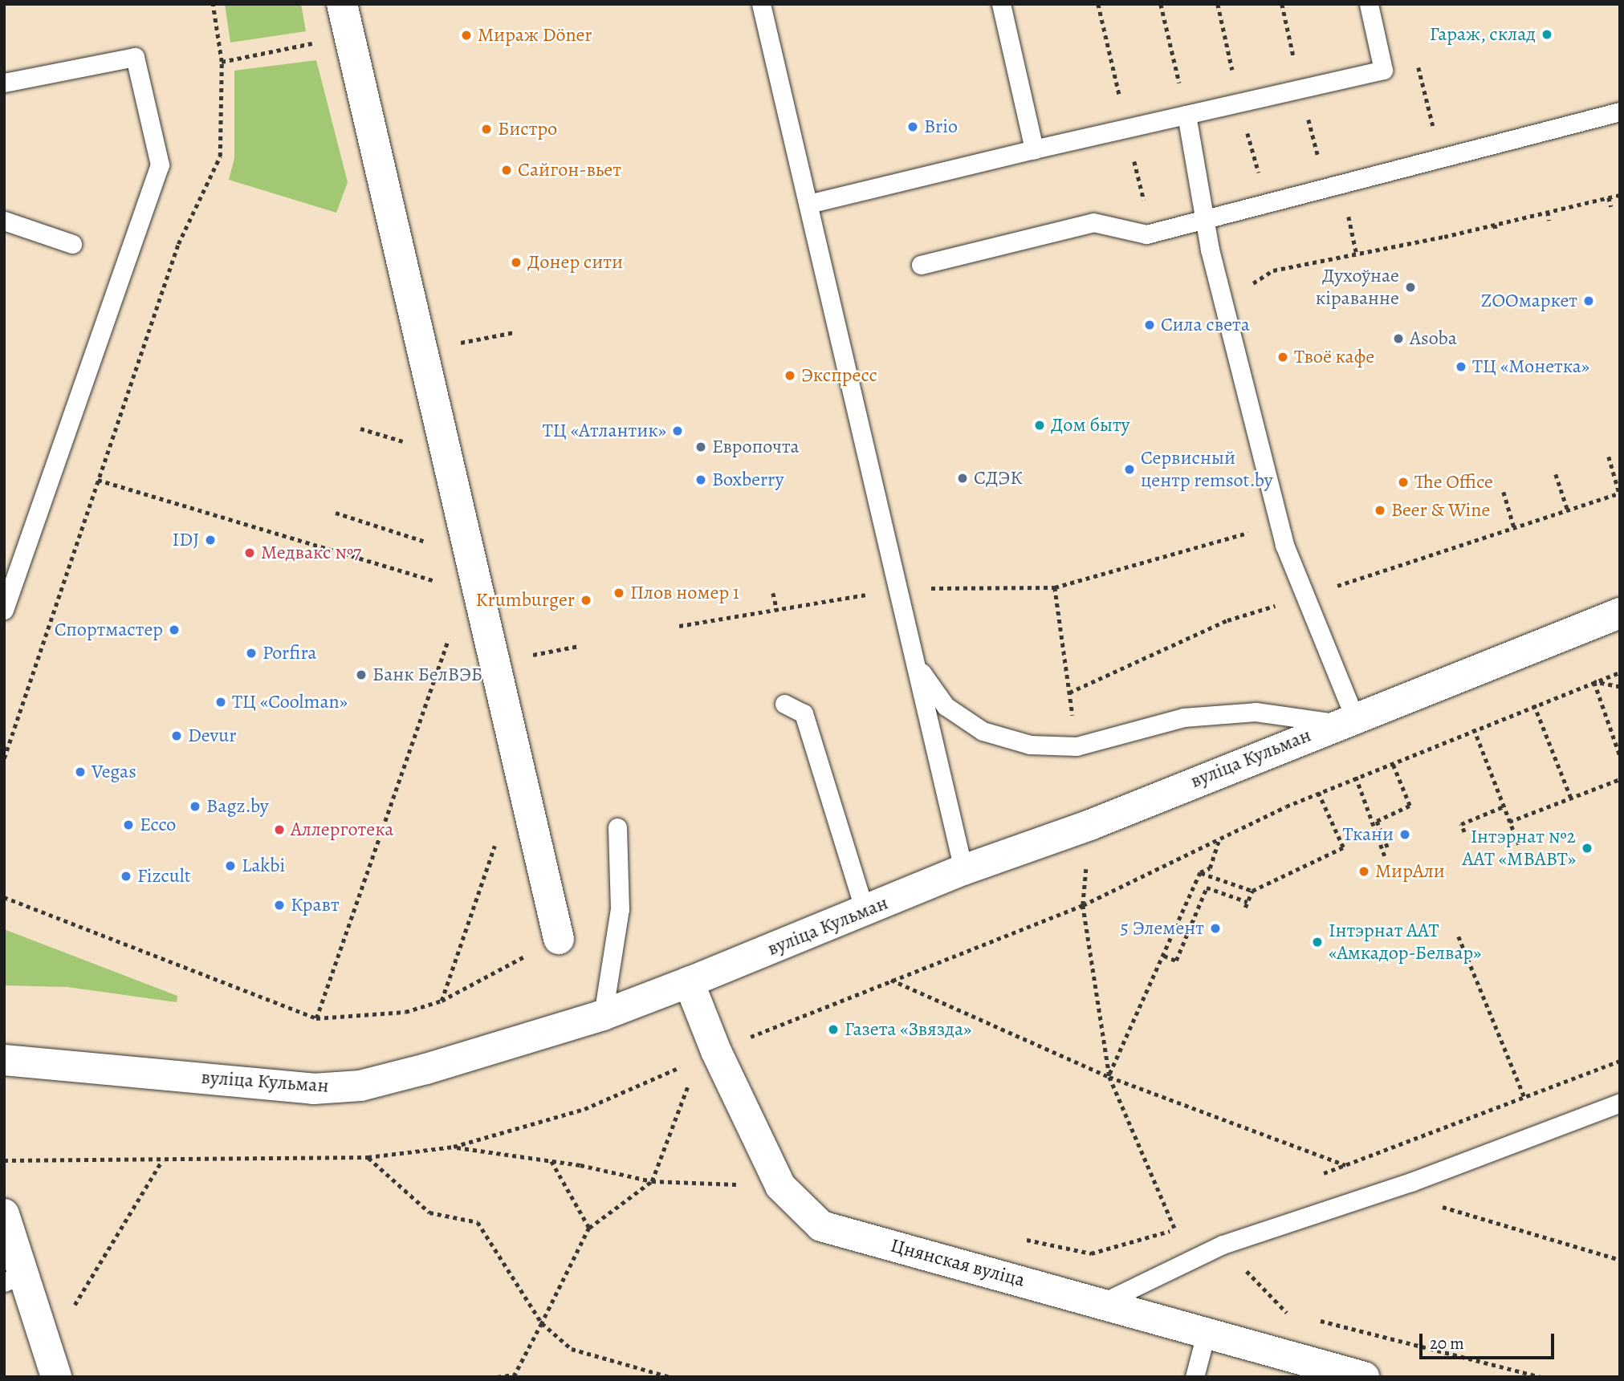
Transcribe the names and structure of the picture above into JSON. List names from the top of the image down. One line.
{"streets":{"street":["вуліца Кульман","Цнянская вуліца"]},"crossings":[["вуліца Кульман","Цнянская вуліца"]],"places":["Гараж, склад","Мираж Döner","Brio","Бистро","Сайгон-вьет","Донер сити","Духоўнае кіраванне","ZOOмаркет","Сила света","Asoba","Твоё кафе","ТЦ «Монетка»","Экспресс","Дом быту","ТЦ «Атлантик»","Европочта","Сервисный центр remsot.by","СДЭК","Boxberry","The Office","Beer & Wine","IDJ","Медвакс №7","Плов номер 1","Krumburger","Спортмастер","Porfira","Банк БелВЭБ","ТЦ «Coolman»","Devur","Vegas","Bagz.by","Ecco","Аллерготека","Ткани","Інтэрнат №2 ААТ «МВАВТ»","Lakbi","МирАли","Fizcult","Кравт","5 Элемент","Інтэрнат ААТ «Амкадор-Белвар»","Газета «Звязда»"],"scale_bar":"20 m"}
